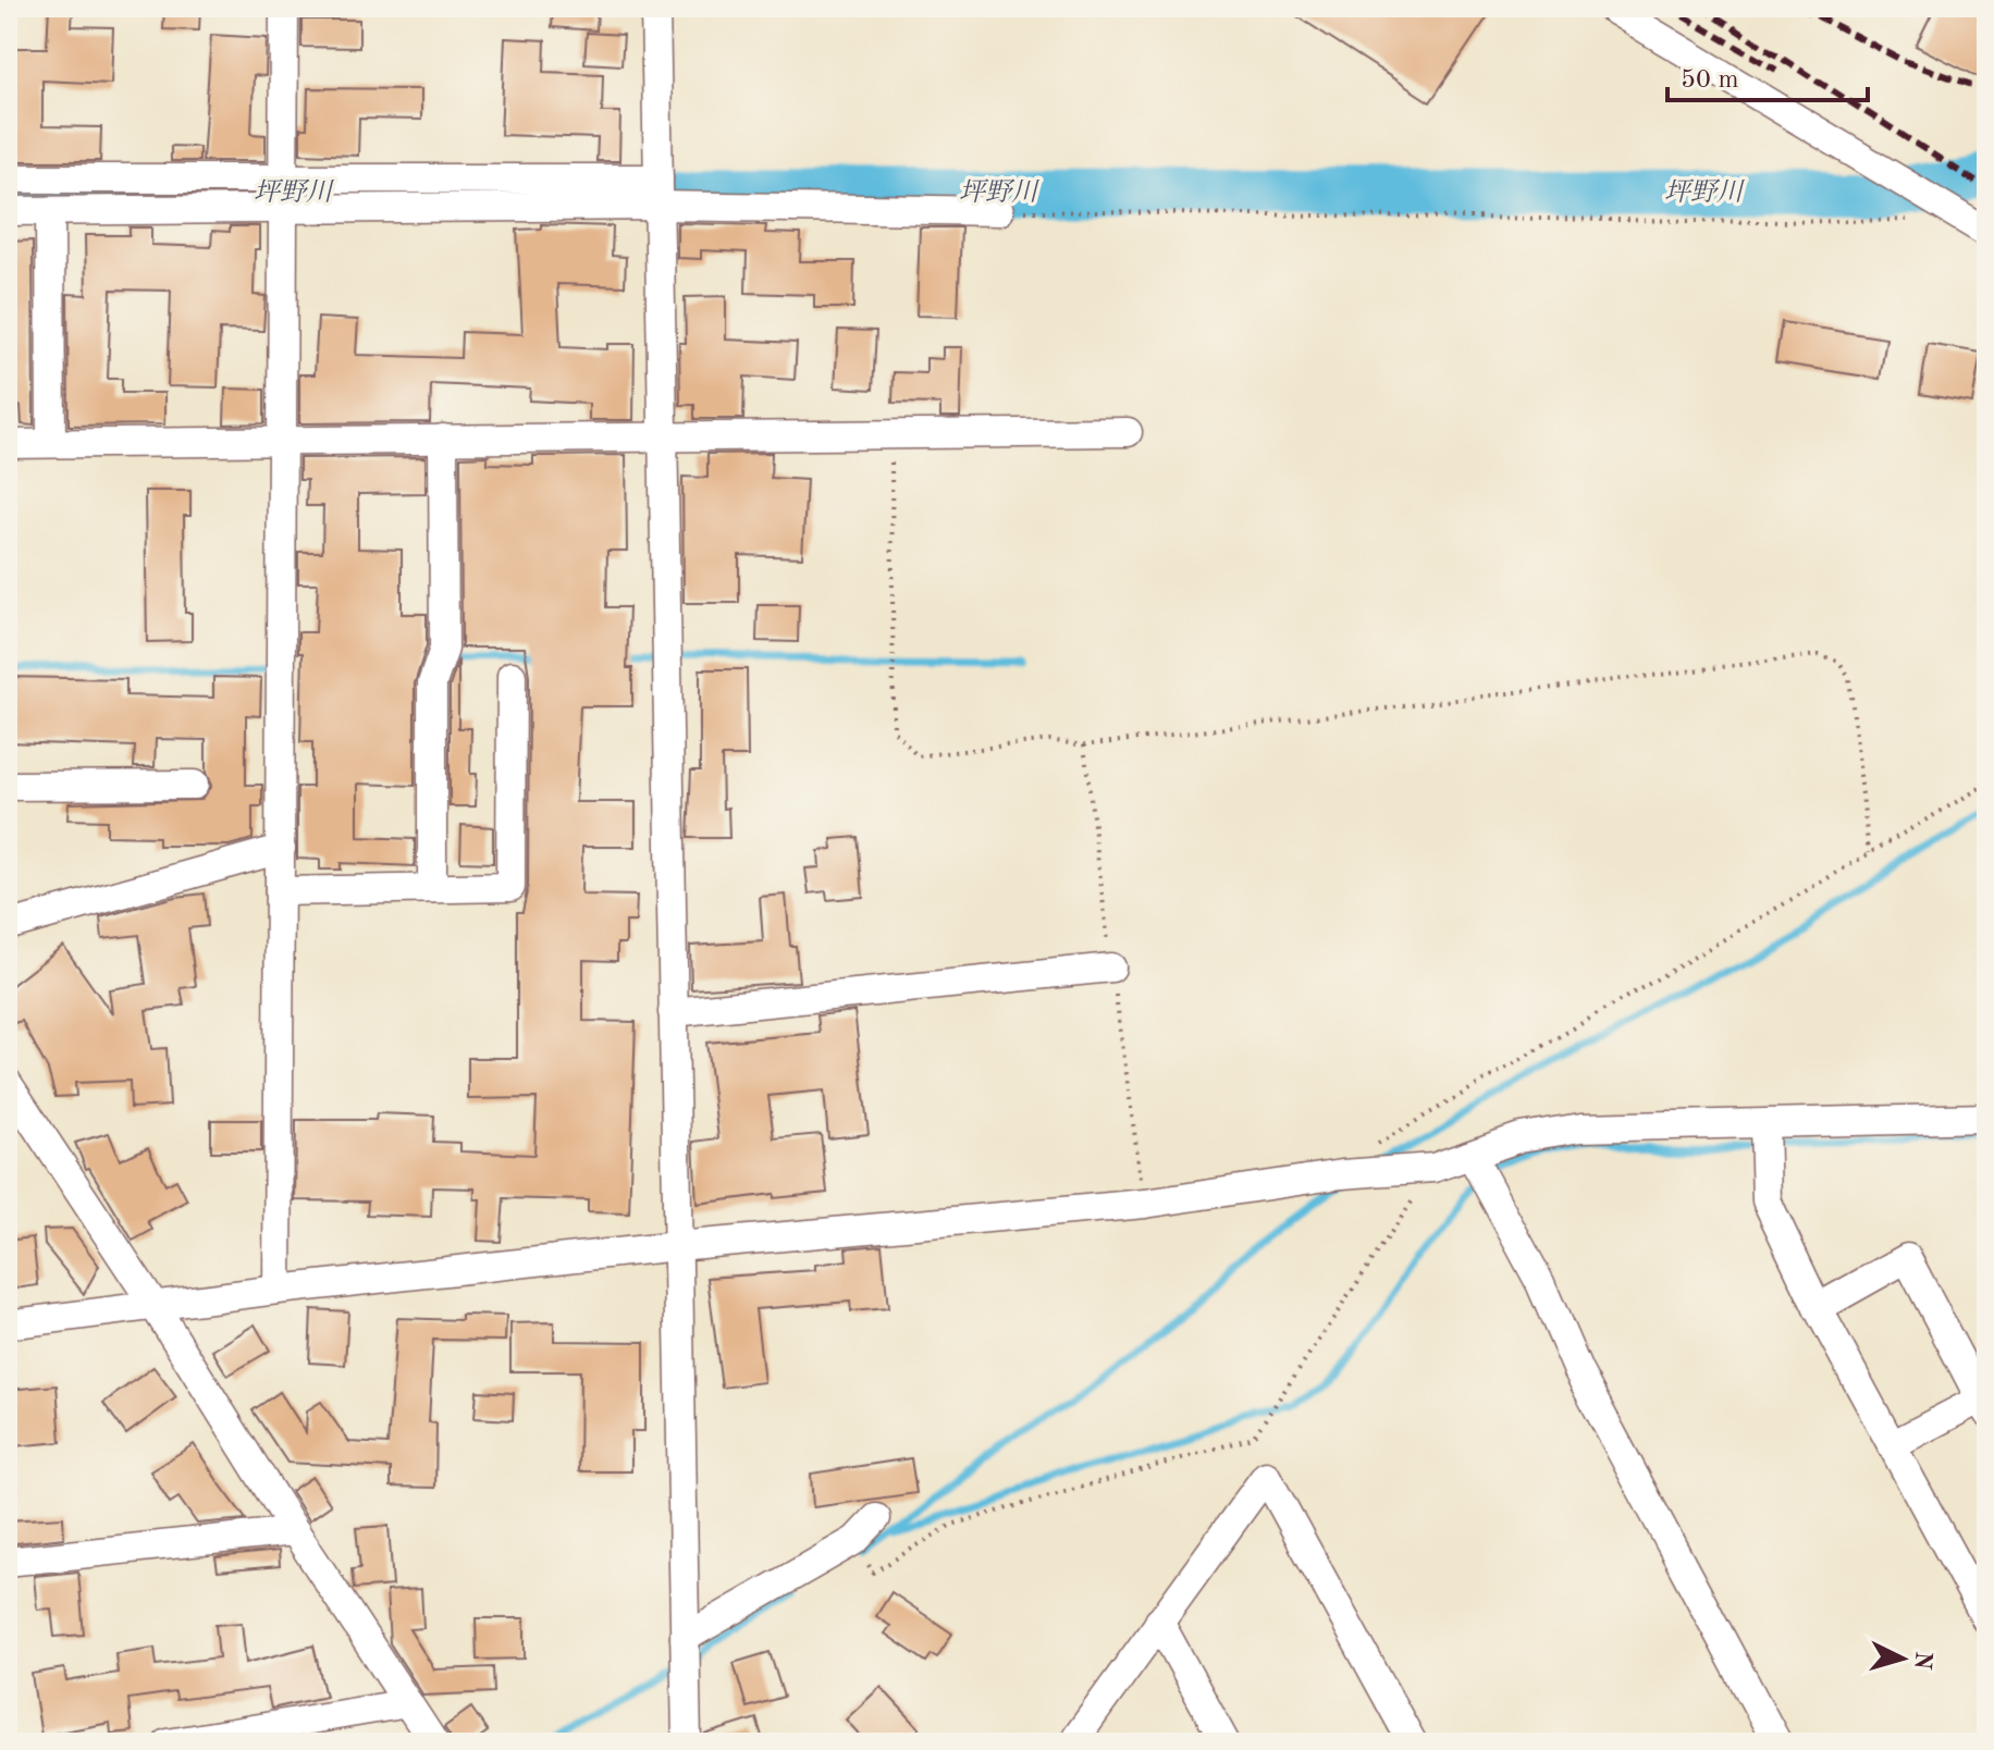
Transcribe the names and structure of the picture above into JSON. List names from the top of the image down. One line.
{"water":["坪野川"],"scale_bar":"50 m","north":"right"}
